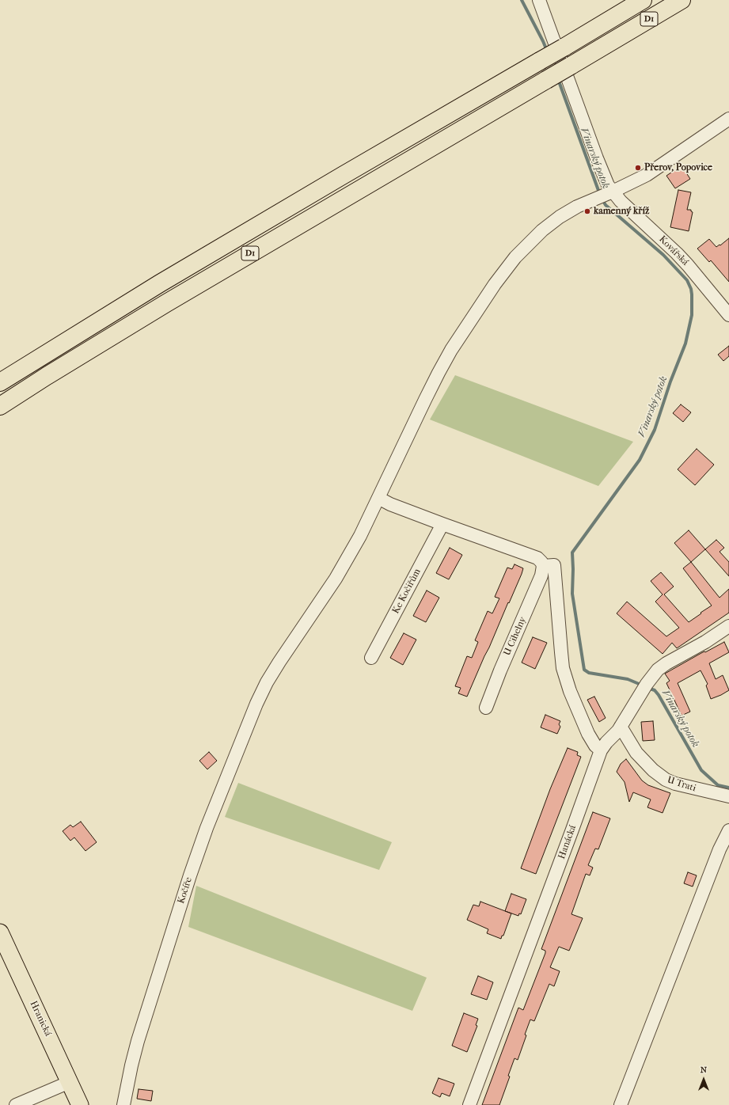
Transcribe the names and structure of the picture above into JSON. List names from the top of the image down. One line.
{"streets":{"highway":["D1"],"main road":["Hranická"],"street":["Kovářská","Ke Kočiřům","U Cihelny","U Trati","Hanácká","Kočíře"]},"crossings":[["Kovářská","Kočíře"],["U Trati","Hanácká"]],"water":["Vinarský potok"],"places":["Přerov, Popovice","kamenný kříž"],"north":"top"}
